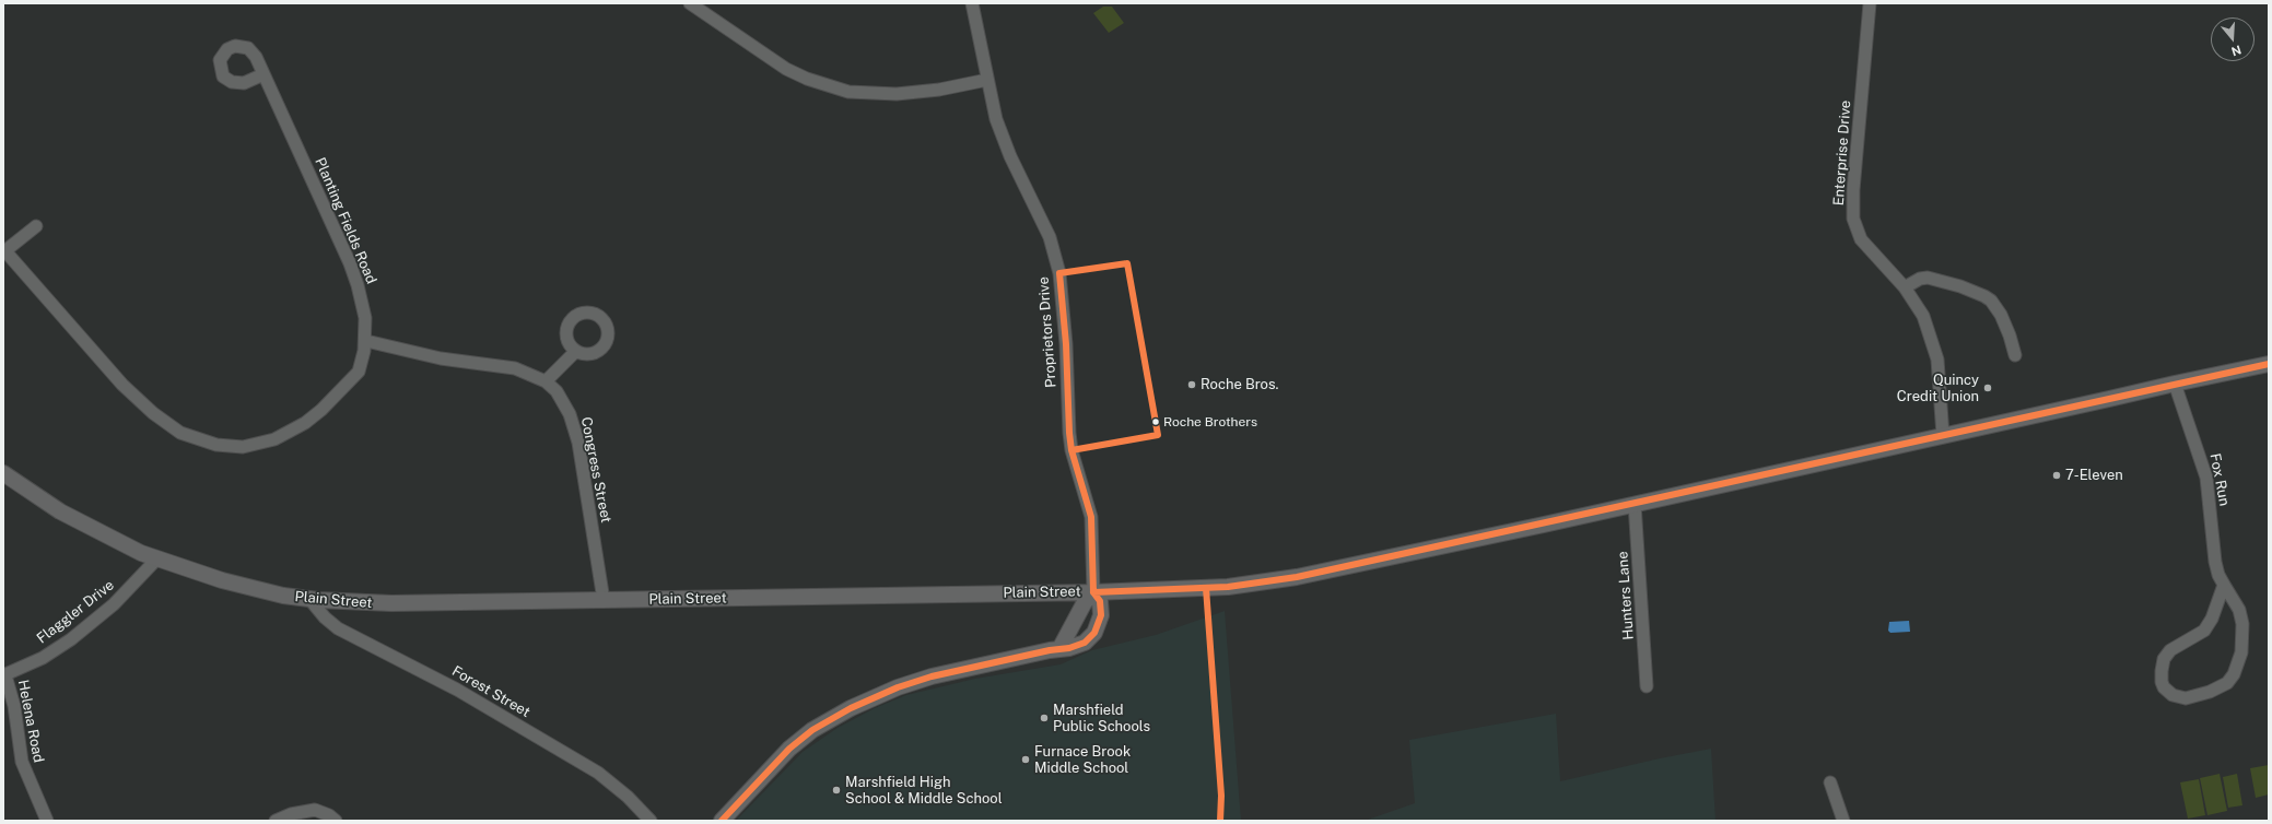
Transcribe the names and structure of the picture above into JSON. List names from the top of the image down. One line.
{"streets":{"main road":["Plain Street"],"street":["Enterprise Drive","Planting Fields Road","Proprietors Drive","Congress Street","Fox Run","Hunters Lane","Flaggler Drive","Forest Street","Helena Road"]},"crossings":[["Enterprise Drive","Plain Street"],["Planting Fields Road","Congress Street"],["Proprietors Drive","Plain Street"],["Congress Street","Plain Street"],["Fox Run","Plain Street"],["Plain Street","Hunters Lane"],["Plain Street","Flaggler Drive"],["Plain Street","Forest Street"],["Flaggler Drive","Helena Road"]],"places":["Roche Bros.","Quincy Credit Union","Roche Brothers","7-Eleven","Marshfield Public Schools","Furnace Brook Middle School","Marshfield High School & Middle School"],"north":"bottom"}
